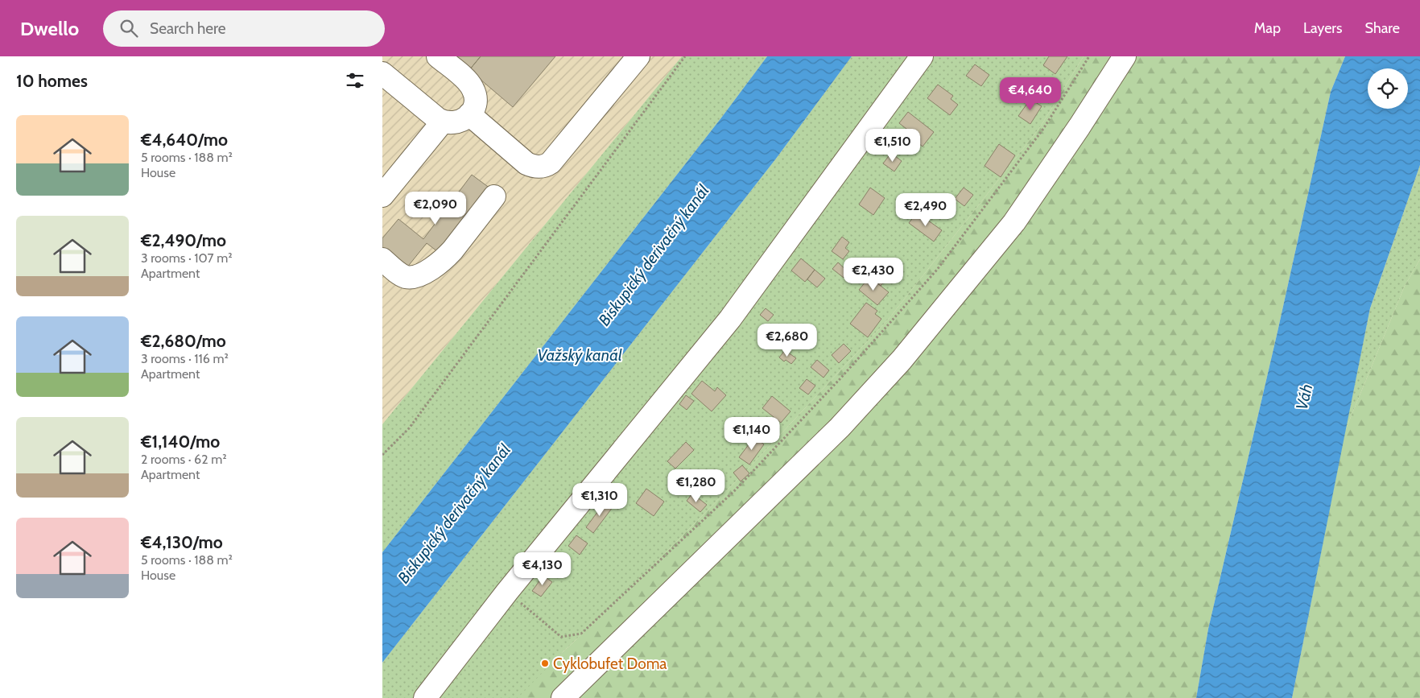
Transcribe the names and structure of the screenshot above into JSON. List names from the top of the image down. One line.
{"water":["Biskupický derivačný kanál","Važský kanál","Váh"],"places":["Cyklobufet Doma"],"page":{"header":"Dwello","search":"Search here","nav":["Map","Layers","Share"],"heading":"10 homes","price":["€4,640","€1,510","€2,090","€2,490","€2,430","€2,680","€1,140","€1,280","€1,310","€4,130"],"list":[{"name":"€4,640/mo","note":"5 rooms · 188 m² · House"},{"name":"€2,490/mo","note":"3 rooms · 107 m² · Apartment"},{"name":"€2,680/mo","note":"3 rooms · 116 m² · Apartment"},{"name":"€1,140/mo","note":"2 rooms · 62 m² · Apartment"},{"name":"€4,130/mo","note":"5 rooms · 188 m² · House"}]}}
